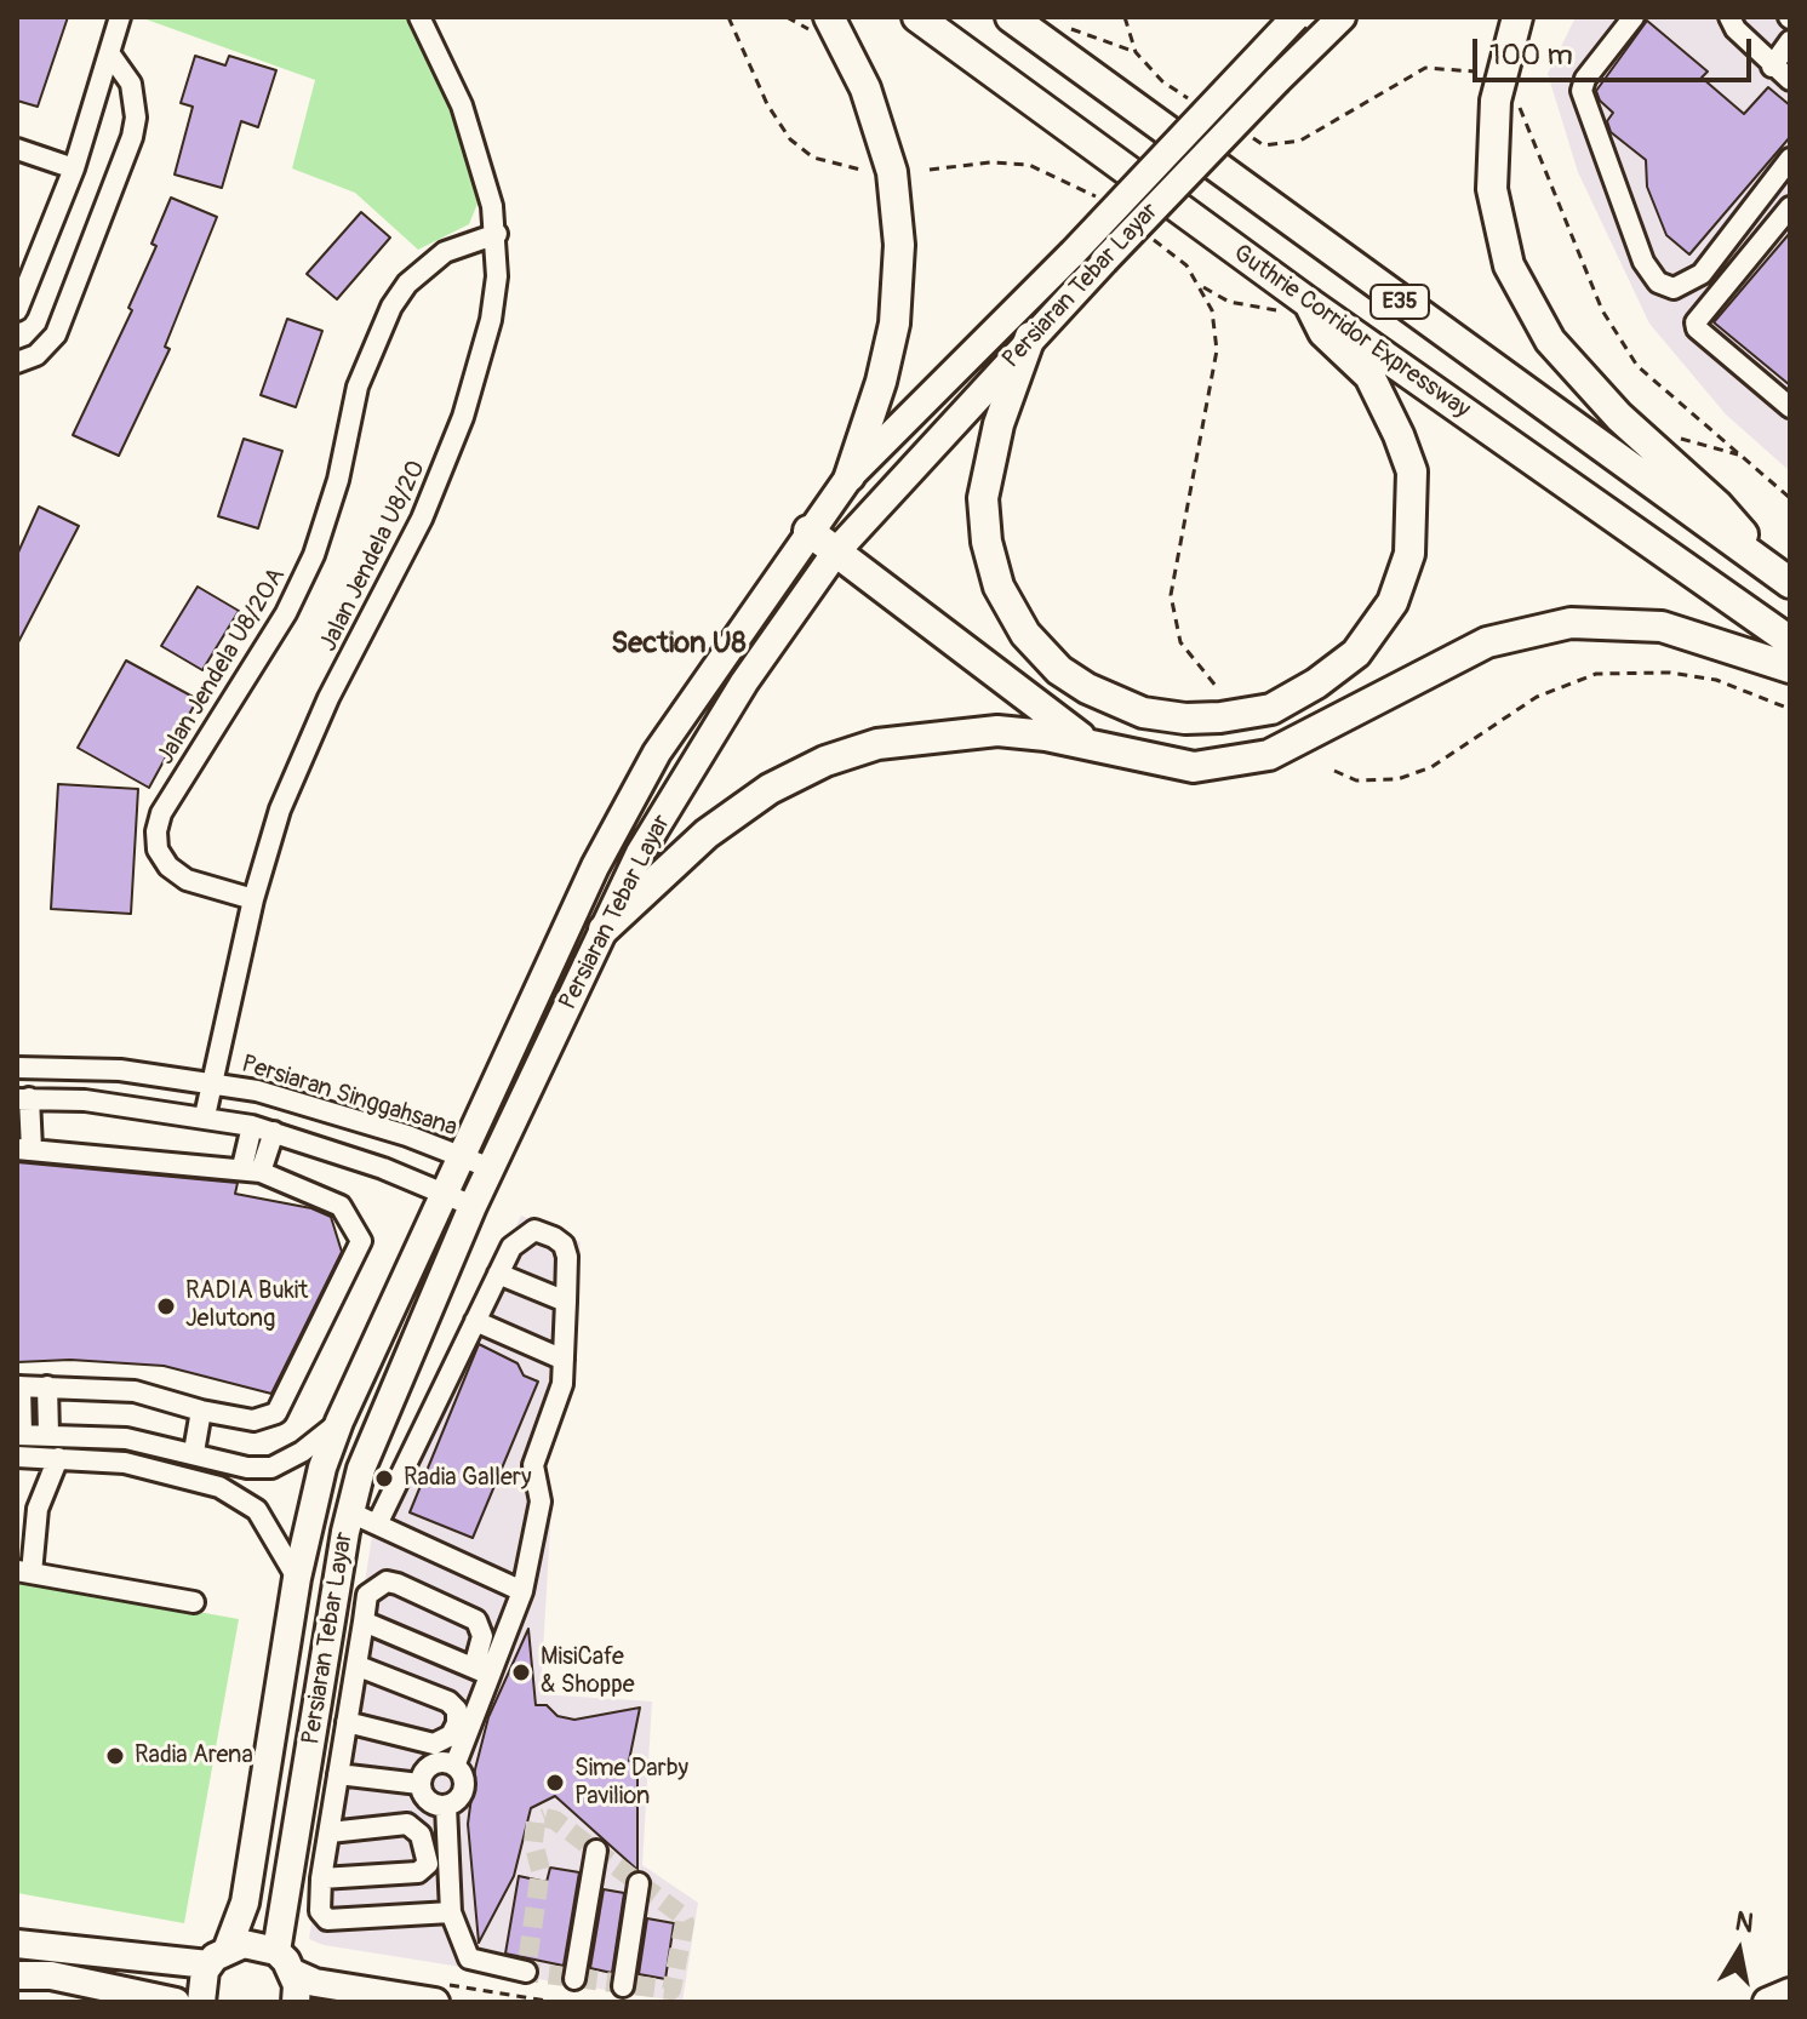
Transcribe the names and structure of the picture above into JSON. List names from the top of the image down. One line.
{"streets":{"highway":["E35","Guthrie Corridor Expressway"],"main road":["Persiaran Tebar Layar"],"street":["Jalan Jendela U8/20","Jalan Jendela U8/20A","Persiaran Singgahsana"]},"crossings":[["Persiaran Tebar Layar","Persiaran Singgahsana"],["Jalan Jendela U8/20","Jalan Jendela U8/20A"],["Jalan Jendela U8/20","Persiaran Singgahsana"]],"districts":["Section U8"],"places":["RADIA Bukit Jelutong","Radia Gallery","MisiCafe & Shoppe","Radia Arena","Sime Darby Pavilion"],"scale_bar":"100 m","north":"top"}
